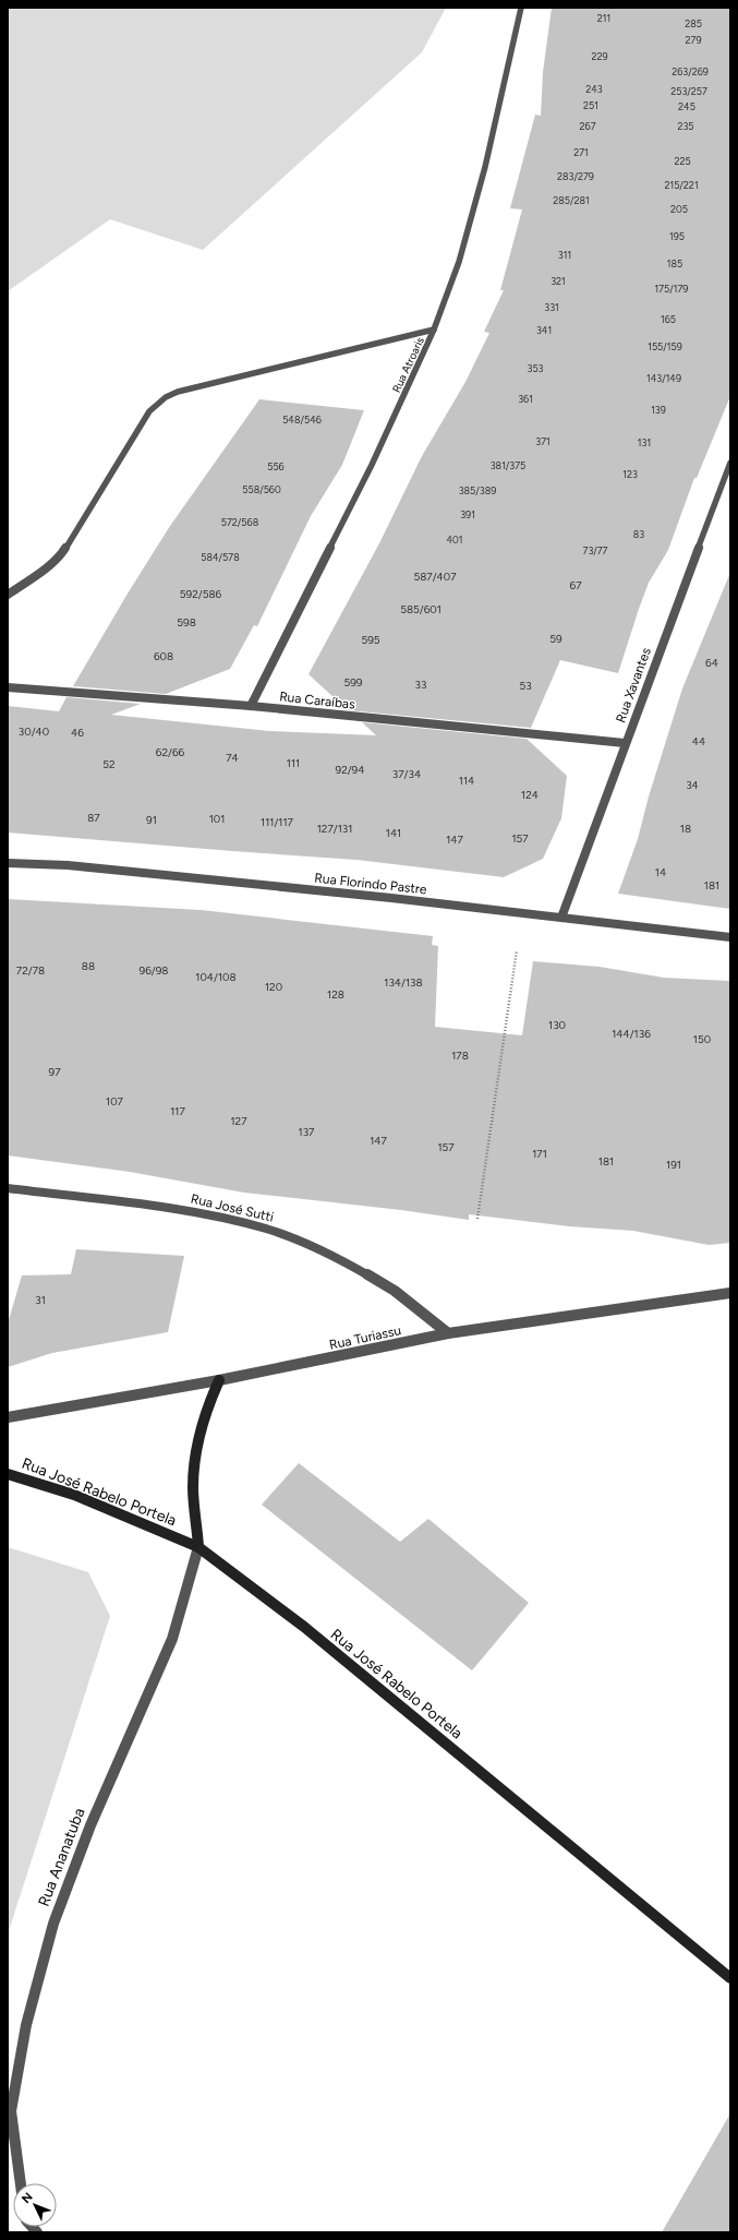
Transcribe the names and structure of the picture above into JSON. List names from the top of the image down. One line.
{"streets":{"street":["Rua Atroaris","Rua Xavantes","Rua Caraíbas","Rua Florindo Pastre","Rua José Sutti","Rua Turiassu","Rua José Rabelo Portela","Rua Ananatuba"]},"crossings":[["Rua Atroaris","Rua Caraíbas"],["Rua Xavantes","Rua Caraíbas"],["Rua Xavantes","Rua Florindo Pastre"],["Rua José Sutti","Rua Turiassu"],["Rua José Rabelo Portela","Rua Ananatuba"]],"house_numbers":["211","285","279","229","263/269","243","253/257","251","245","267","235","271","225","283/279","215/221","285/281","205","195","311","185","321","175/179","331","165","341","155/159","353","143/149","361","139","548/546","371","131","381/375","556","123","558/560","385/389","391","572/568","83","401","73/77","584/578","587/407","67","592/586","585/601","598","59","595","608","64","599","33","53","30/40","46","44","62/66","74","111","52","92/94","37/34","114","34","124","87","101","91","111/117","127/131","18","141","157","147","14","181","88","72/78","96/98","104/108","134/138","120","128","130","144/136","150","178","97","107","117","127","137","147","157","171","181","191","31"],"north":"top left"}
